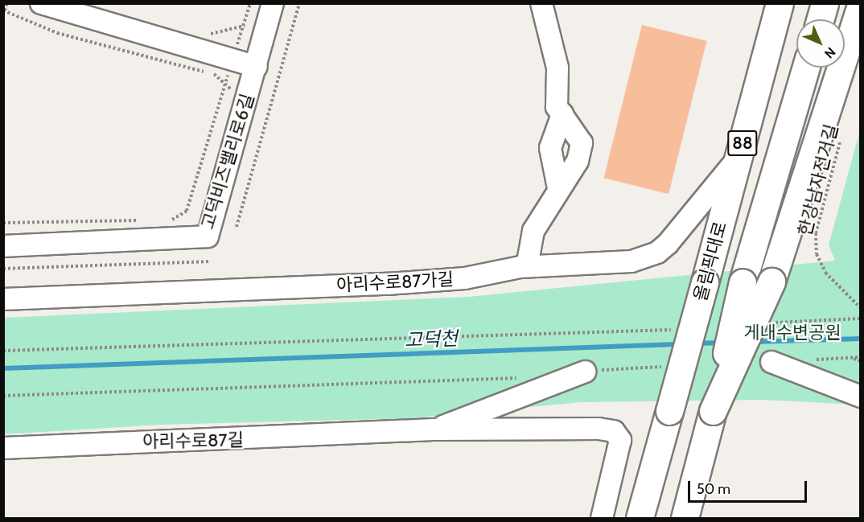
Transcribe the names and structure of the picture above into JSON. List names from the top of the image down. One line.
{"streets":{"highway":["88","올림픽대로"],"street":["고덕비즈밸리로6길","아리수로87가길","아리수로87길"],"path":["한강남자전거길"]},"crossings":[["올림픽대로","아리수로87가길"]],"water":["고덕천"],"parks":["게내수변공원"],"scale_bar":"50 m","north":"bottom right"}
